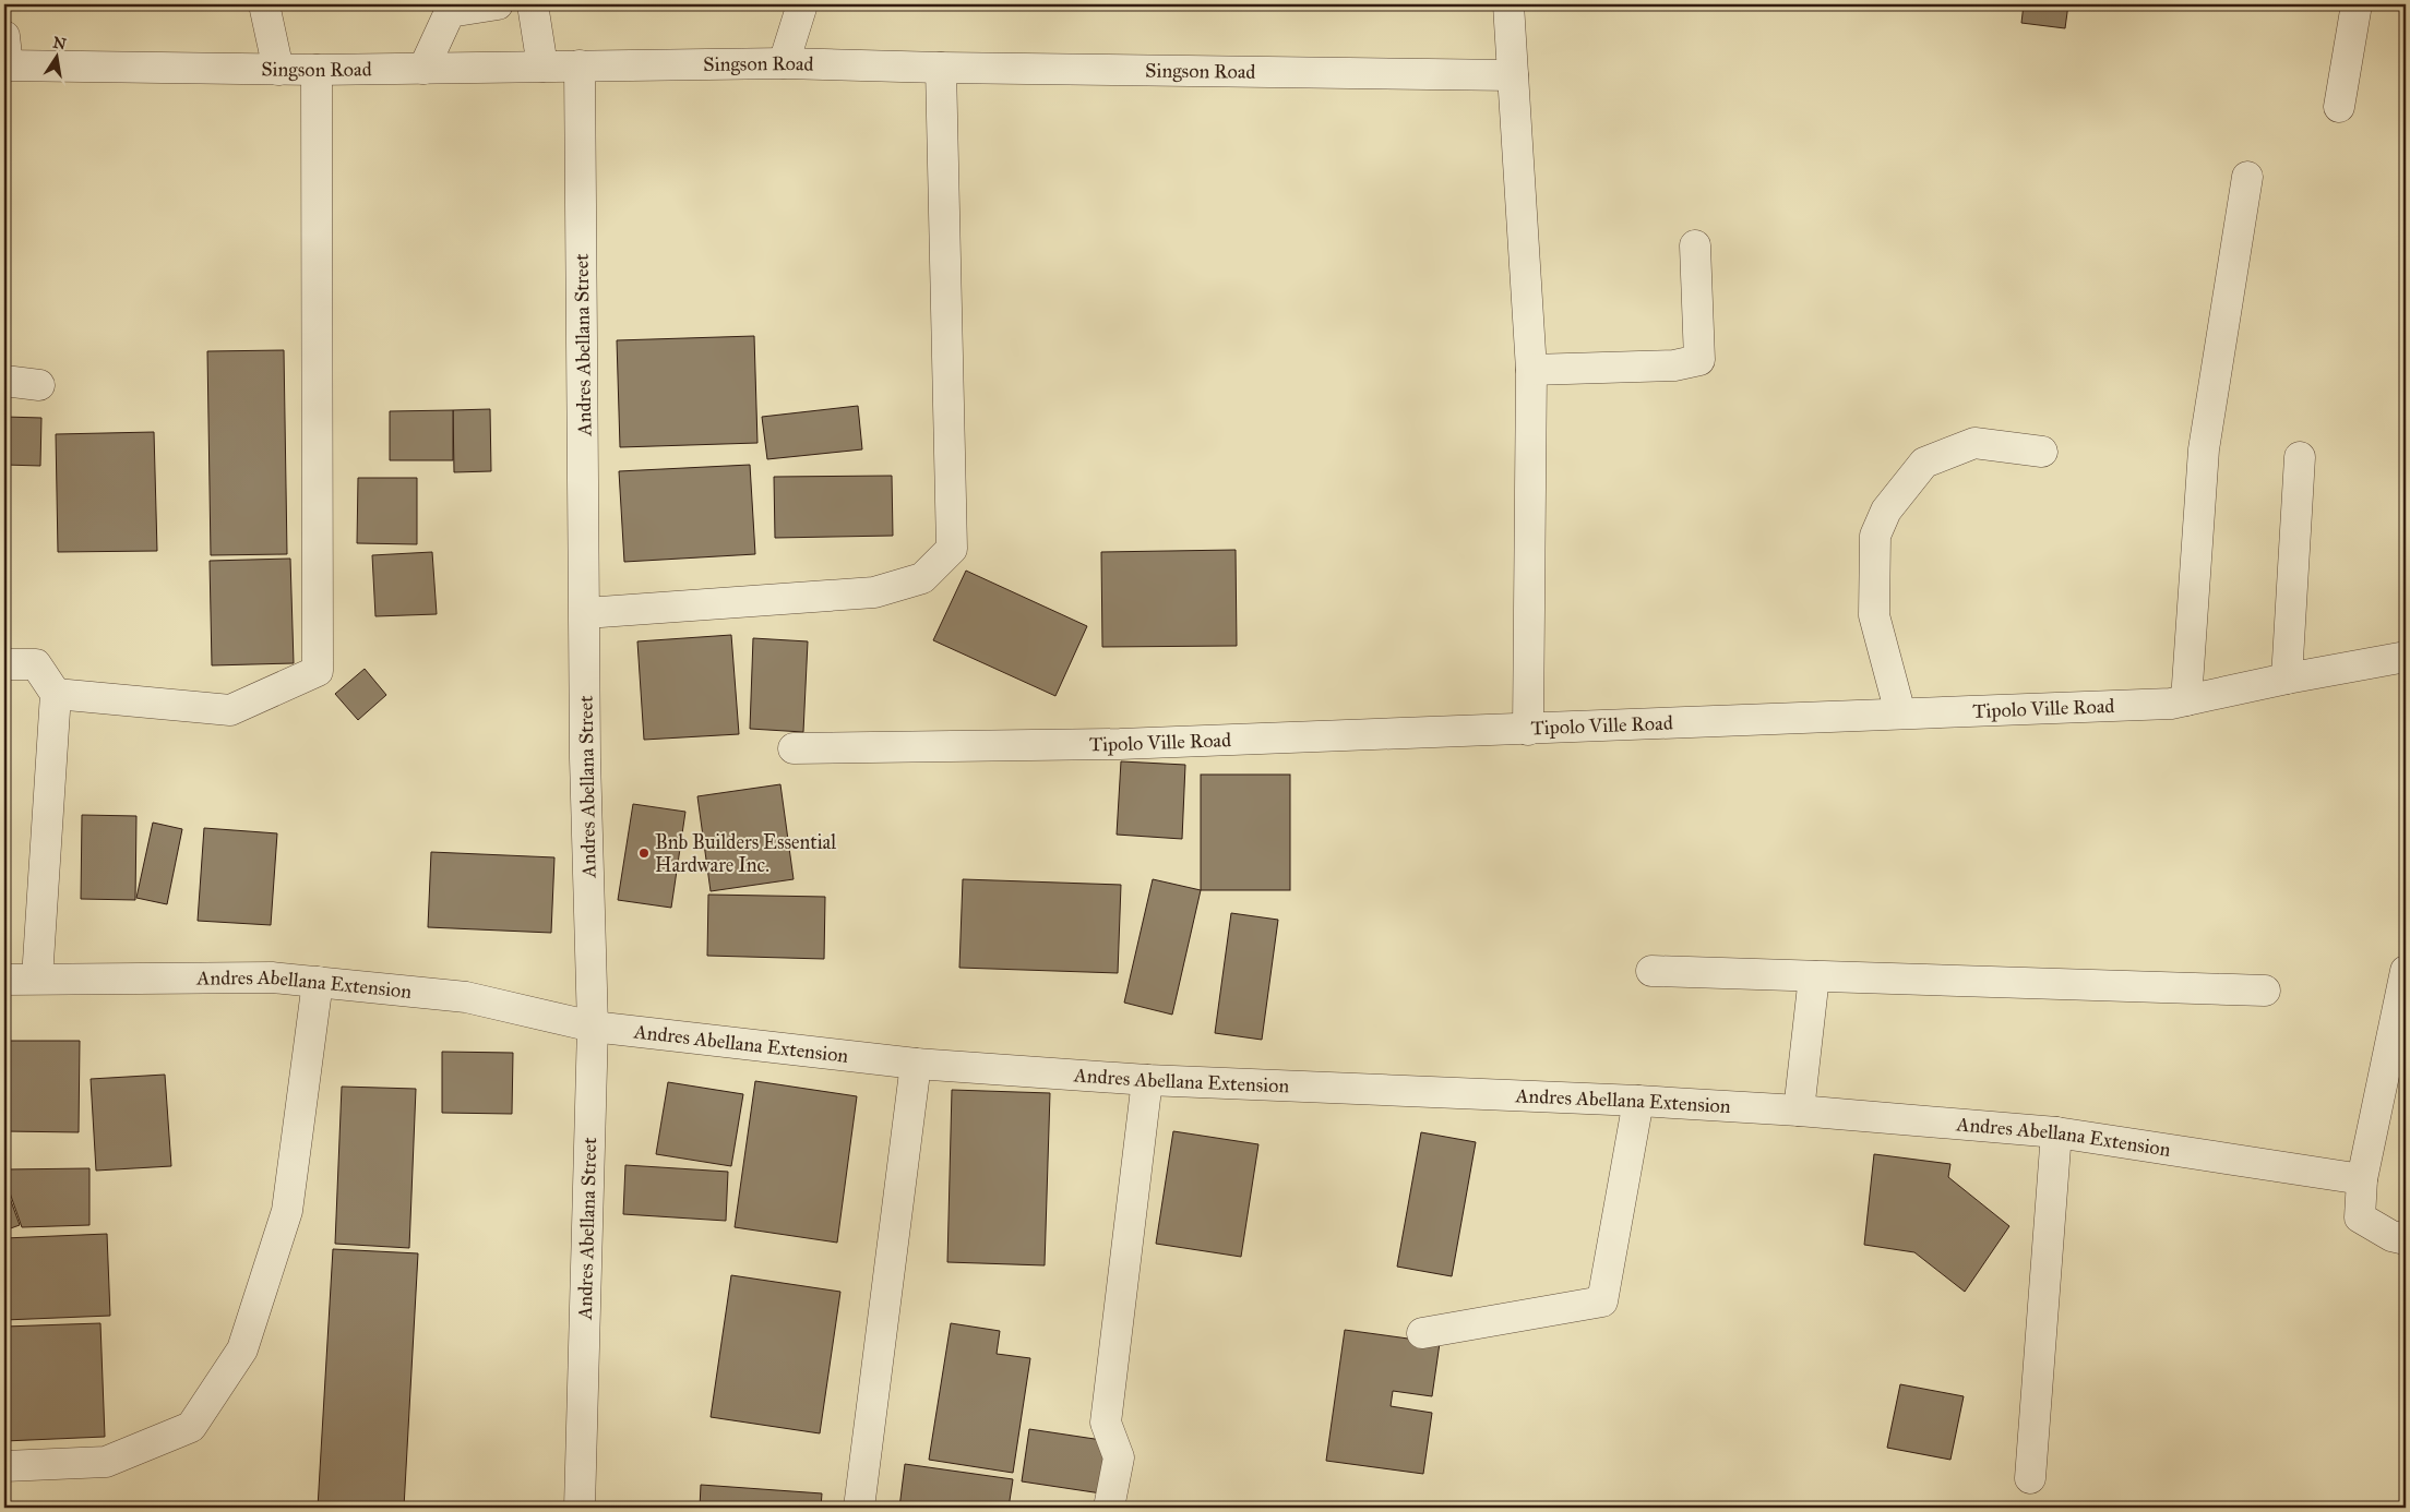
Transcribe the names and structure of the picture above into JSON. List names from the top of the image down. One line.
{"streets":{"street":["Singson Road","Andres Abellana Street","Tipolo Ville Road","Andres Abellana Extension"]},"crossings":[["Singson Road","Andres Abellana Street"],["Andres Abellana Street","Andres Abellana Extension"]],"places":["Bnb Builders Essential Hardware Inc."],"north":"top"}
